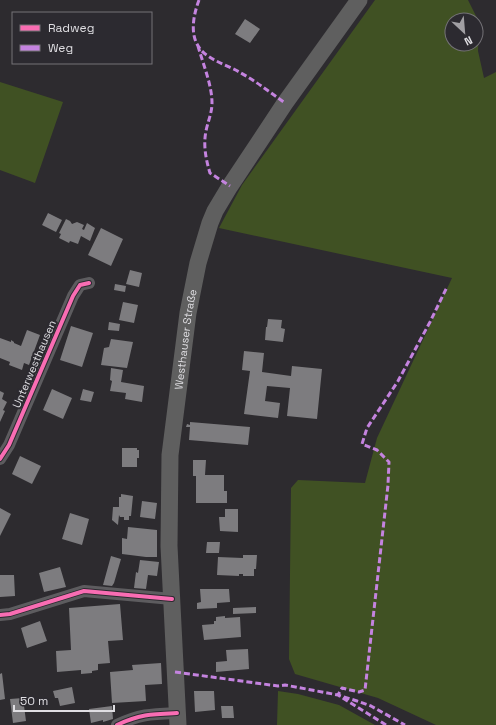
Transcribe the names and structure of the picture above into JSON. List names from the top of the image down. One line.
{"streets":{"main road":["Westhauser Straße"],"street":["Unterwesthausen"]},"legend":["Radweg","Weg"],"scale_bar":"50 m","north":"bottom right"}
